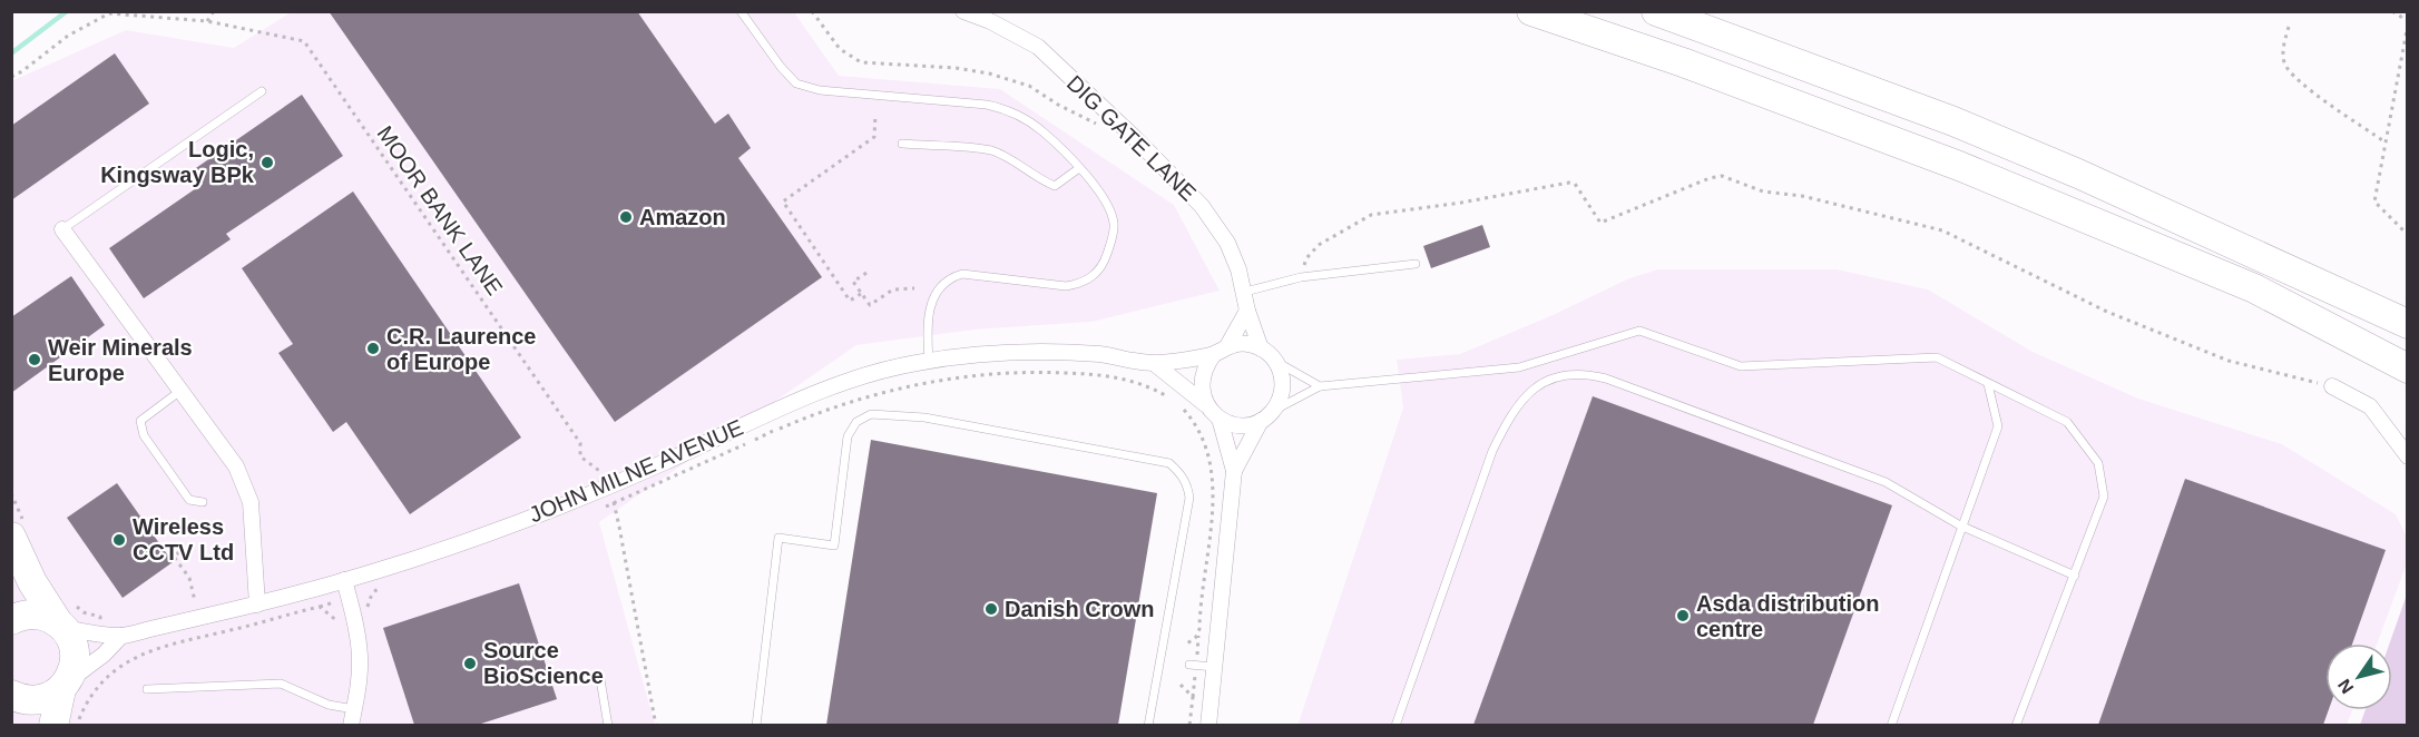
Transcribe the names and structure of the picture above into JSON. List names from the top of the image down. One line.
{"streets":{"street":["DIG GATE LANE","JOHN MILNE AVENUE"],"path":["MOOR BANK LANE"]},"crossings":[["DIG GATE LANE","JOHN MILNE AVENUE"]],"places":["Logic, Kingsway BPk","Amazon","C.R. Laurence of Europe","Weir Minerals Europe","Wireless CCTV Ltd","Danish Crown","Asda distribution centre","Source BioScience"],"north":"bottom left"}
